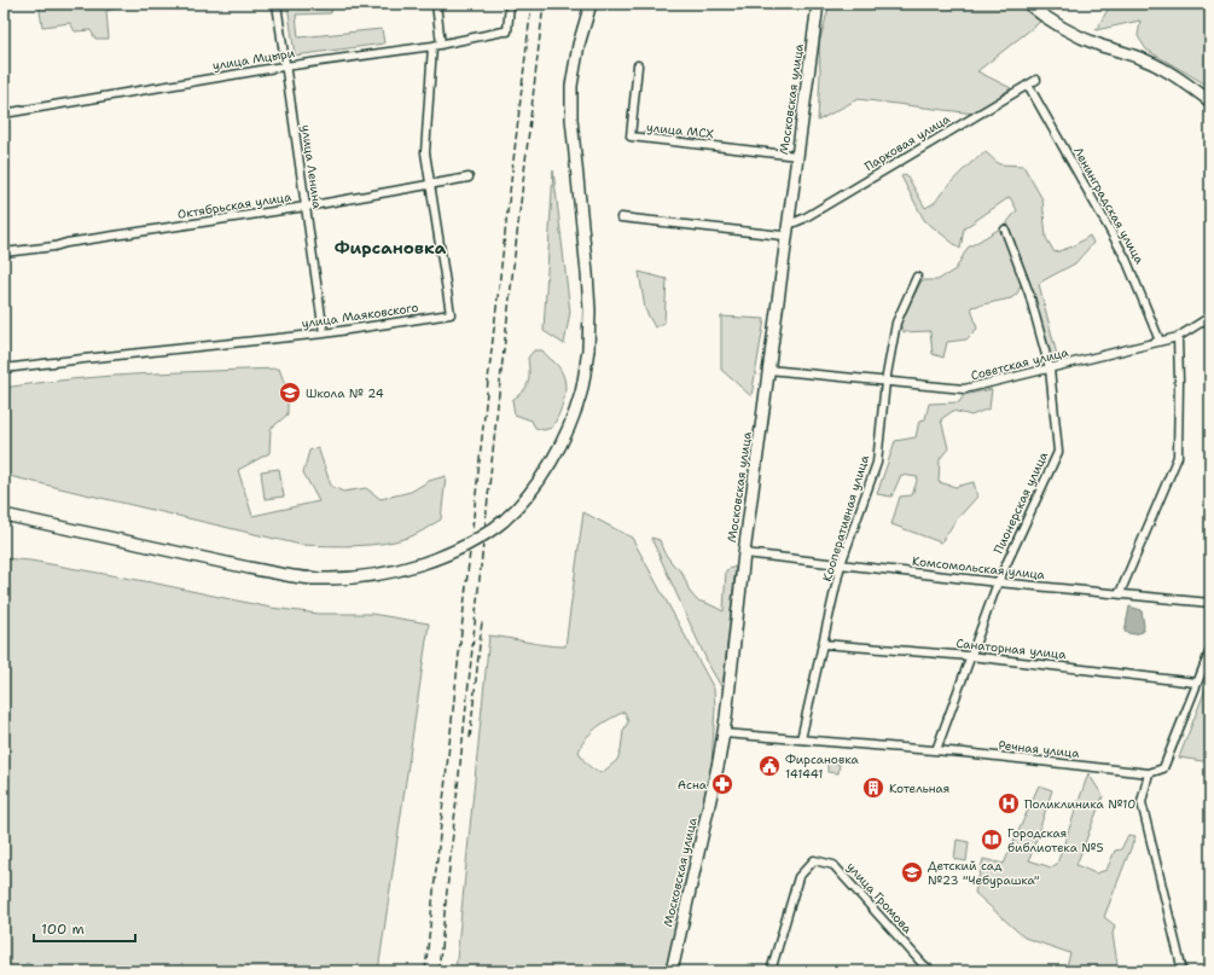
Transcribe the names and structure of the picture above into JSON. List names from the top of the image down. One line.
{"streets":{"street":["улица Мцыри","Московская улица","улица МСХ","Парковая улица","улица Ленина","Октябрьская улица","Ленинградская улица","улица Маяковского","Советская улица","Пионерская улица","Кооперативная улица","Комсомольская улица","Санаторная улица","Речная улица","улица Громова"]},"crossings":[["улица Мцыри","улица Ленина"],["улица Мцыри","улица Маяковского"],["Московская улица","улица МСХ"],["Московская улица","Парковая улица"],["Московская улица","Советская улица"],["Московская улица","Комсомольская улица"],["Московская улица","Речная улица"],["Парковая улица","Ленинградская улица"],["улица Ленина","Октябрьская улица"],["улица Ленина","улица Маяковского"],["Октябрьская улица","улица Маяковского"],["Ленинградская улица","Советская улица"],["Советская улица","Пионерская улица"],["Советская улица","Кооперативная улица"],["Пионерская улица","Комсомольская улица"],["Пионерская улица","Санаторная улица"],["Пионерская улица","Речная улица"],["Кооперативная улица","Комсомольская улица"],["Кооперативная улица","Санаторная улица"],["Кооперативная улица","Речная улица"]],"districts":["Фирсановка"],"places":{"school or university":["Школа № 24","Детский сад №23 \"Чебурашка\""],"public building":["Фирсановка 141441"],"pharmacy":["Асна"],"building":["Котельная"],"hospital":["Поликлиника №10"],"library":["Городская библиотека №5"]},"scale_bar":"100 m"}
